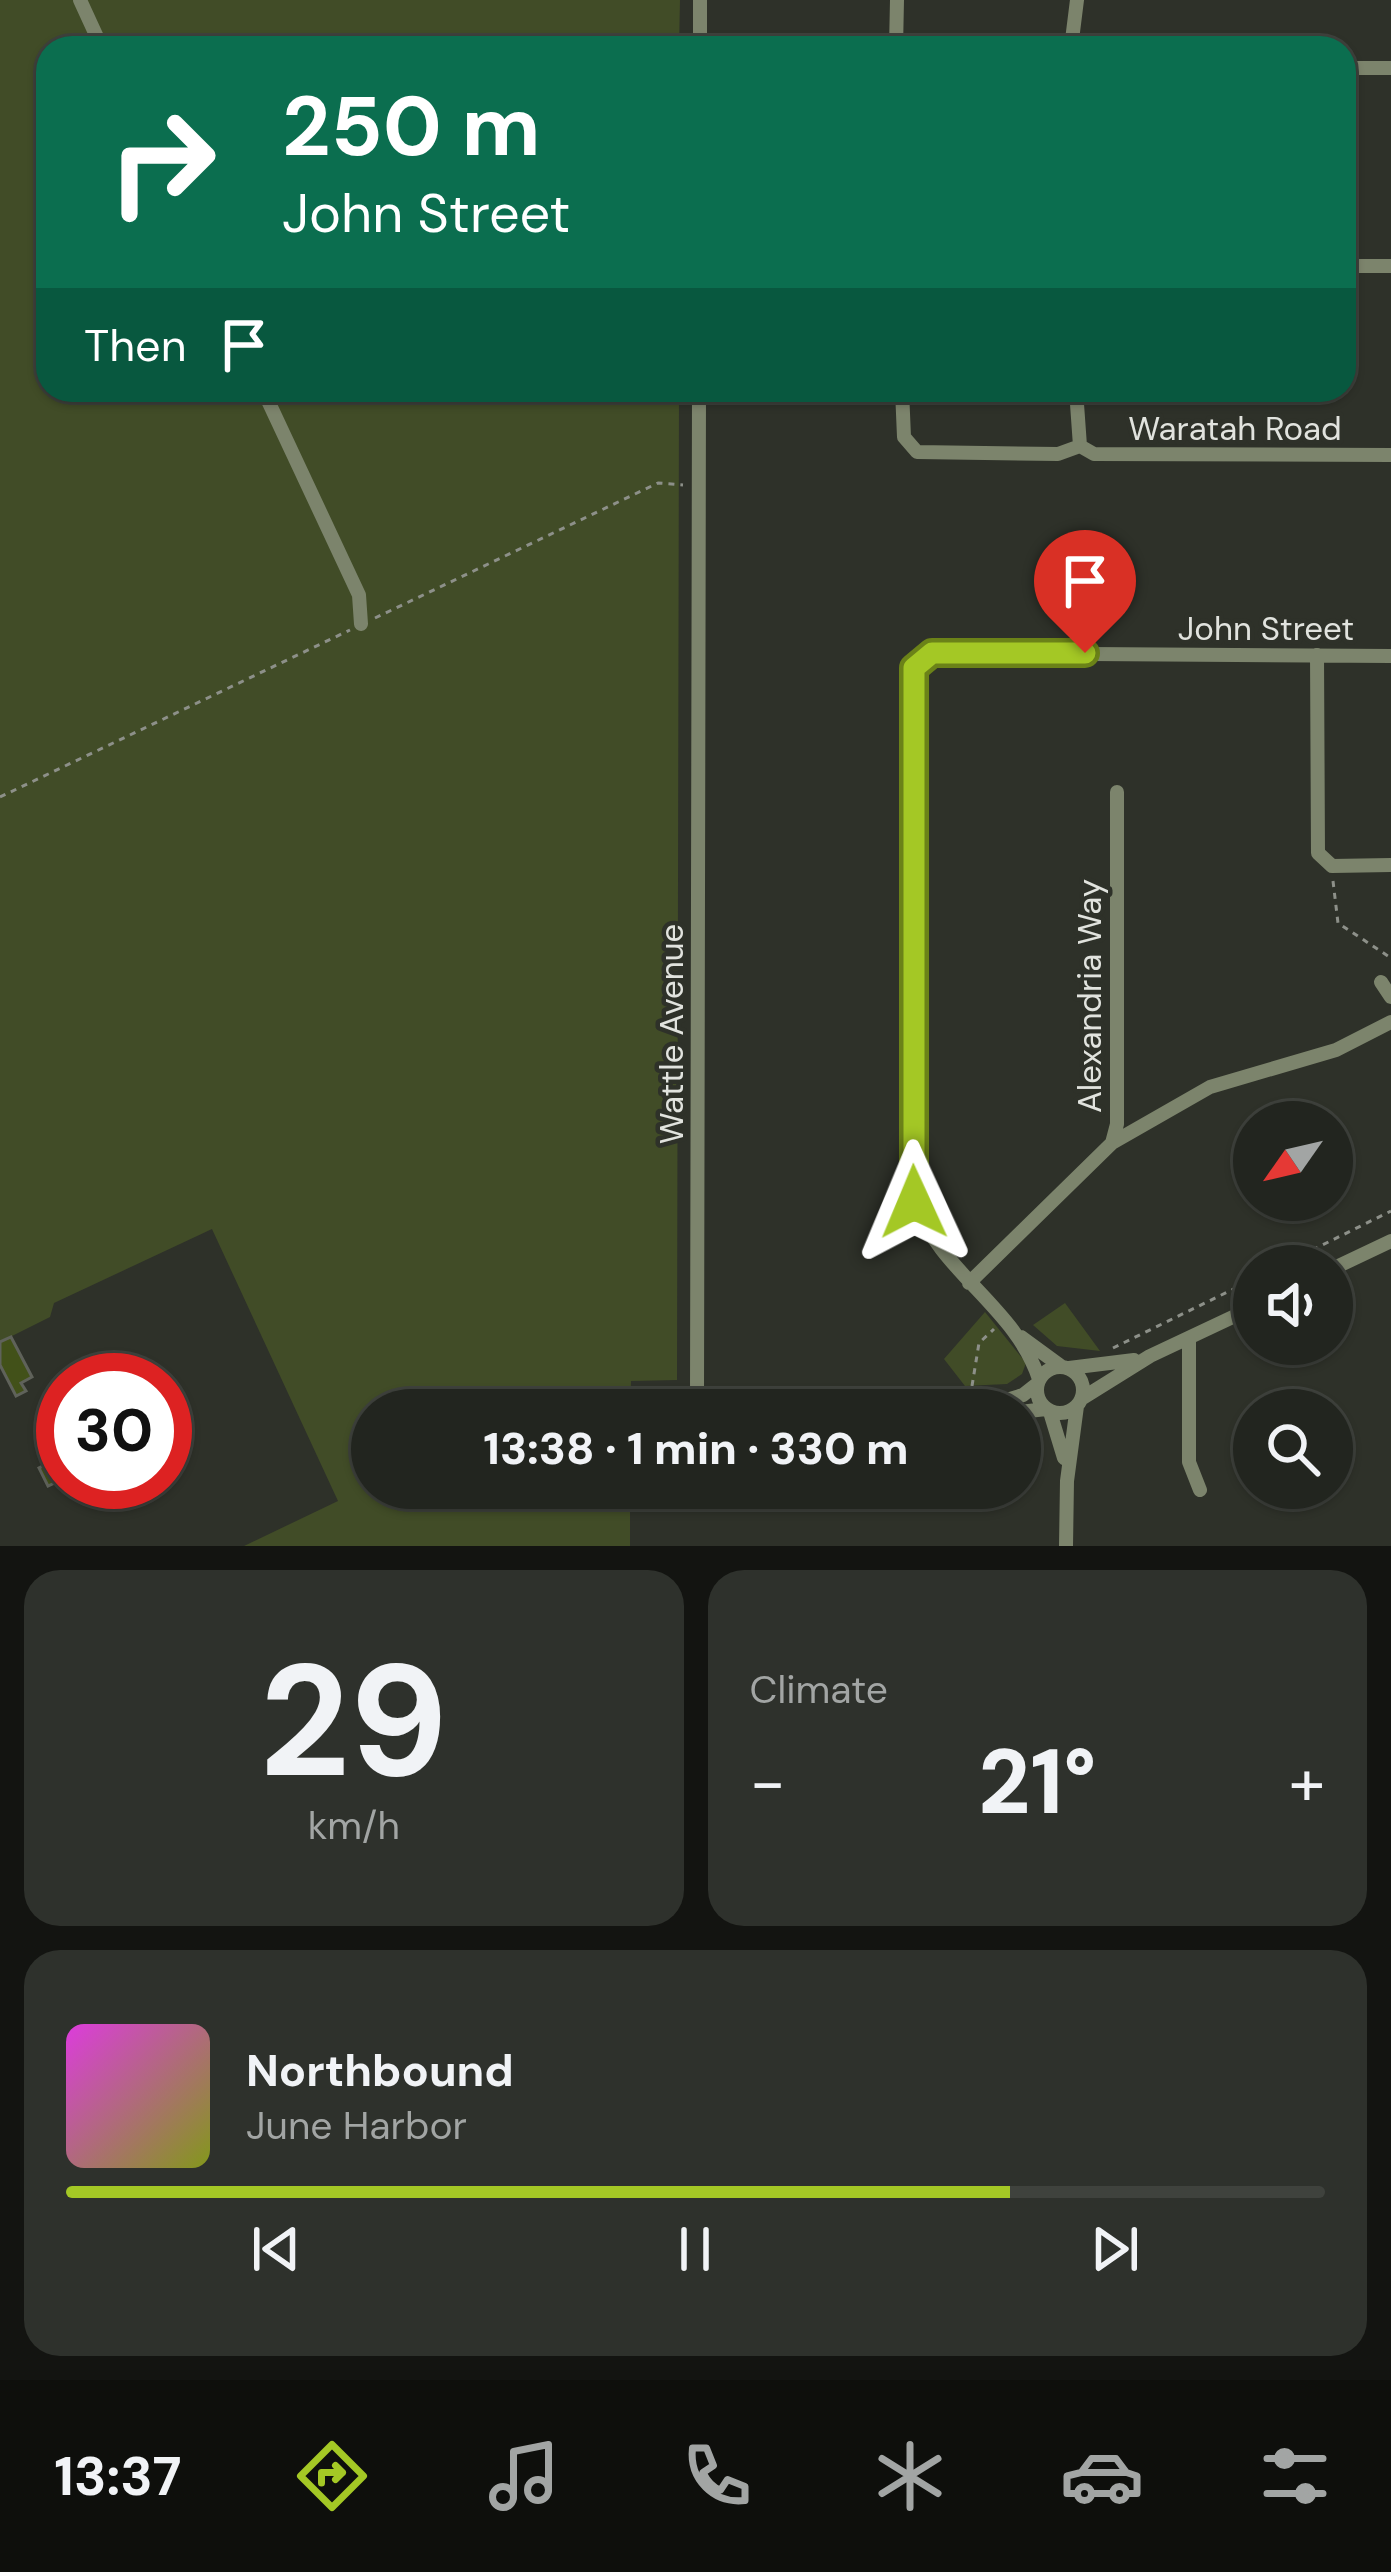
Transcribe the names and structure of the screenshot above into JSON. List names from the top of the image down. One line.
{"streets":{"street":["Waratah Road","John Street","Alexandria Way","Wattle Avenue"]},"crossings":[["John Street","Alexandria Way"],["John Street","Wattle Avenue"]],"north":"bottom left","page":{"turn":["250 m","John Street"],"then":"Then","limit":"30","trip":"13:38 · 1 min · 330 m","tile":[["29","km/h"],"Climate"],"heat":["−","21°","+"],"song":["Northbound","June Harbor"],"tabs":"13:37"}}
